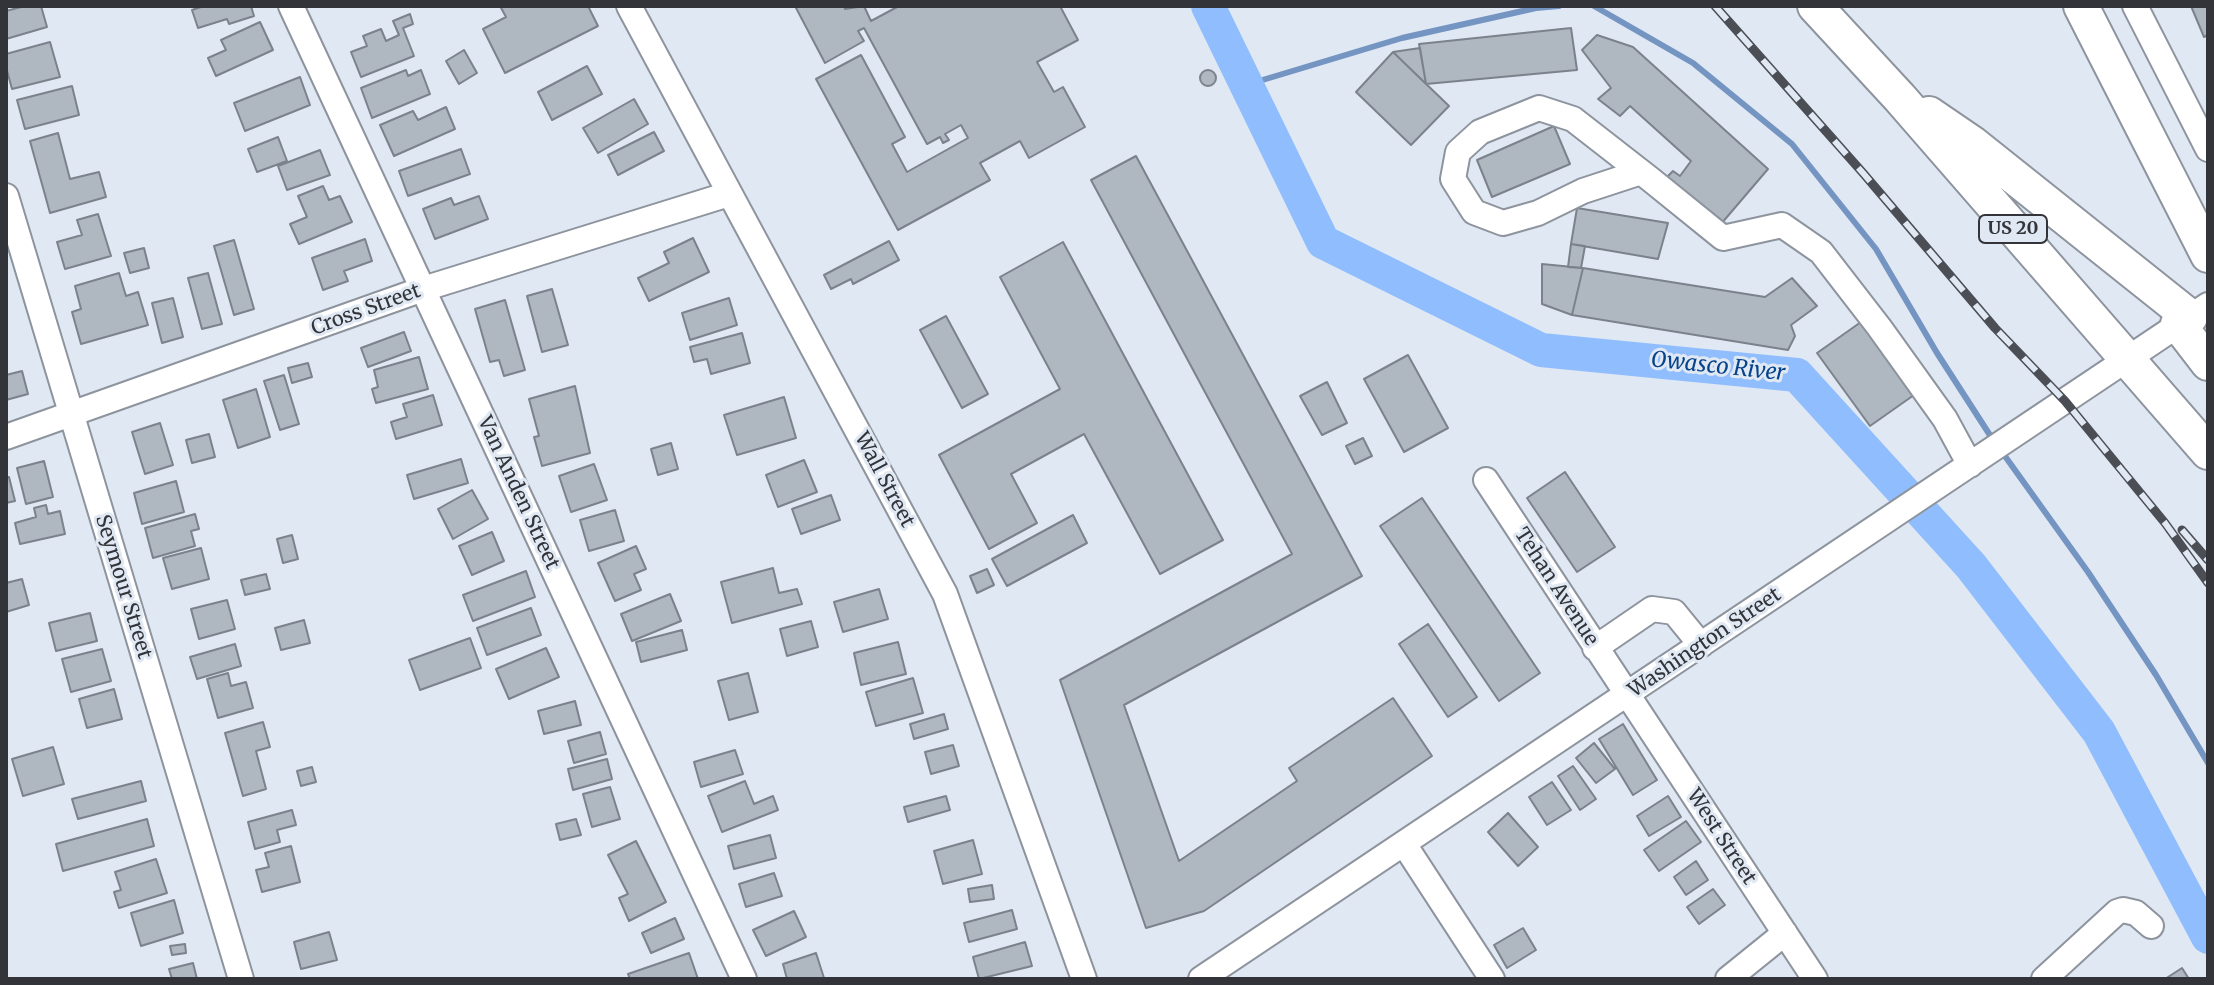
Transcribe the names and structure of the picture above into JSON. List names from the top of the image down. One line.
{"streets":{"highway":["US 20"],"street":["Cross Street","Wall Street","Van Anden Street","Seymour Street","Tehan Avenue","Washington Street","West Street"]},"crossings":[["US 20","Washington Street"],["Cross Street","Wall Street"],["Cross Street","Van Anden Street"],["Cross Street","Seymour Street"],["Tehan Avenue","Washington Street"],["Tehan Avenue","West Street"],["Washington Street","West Street"]],"water":["Owasco River"]}
